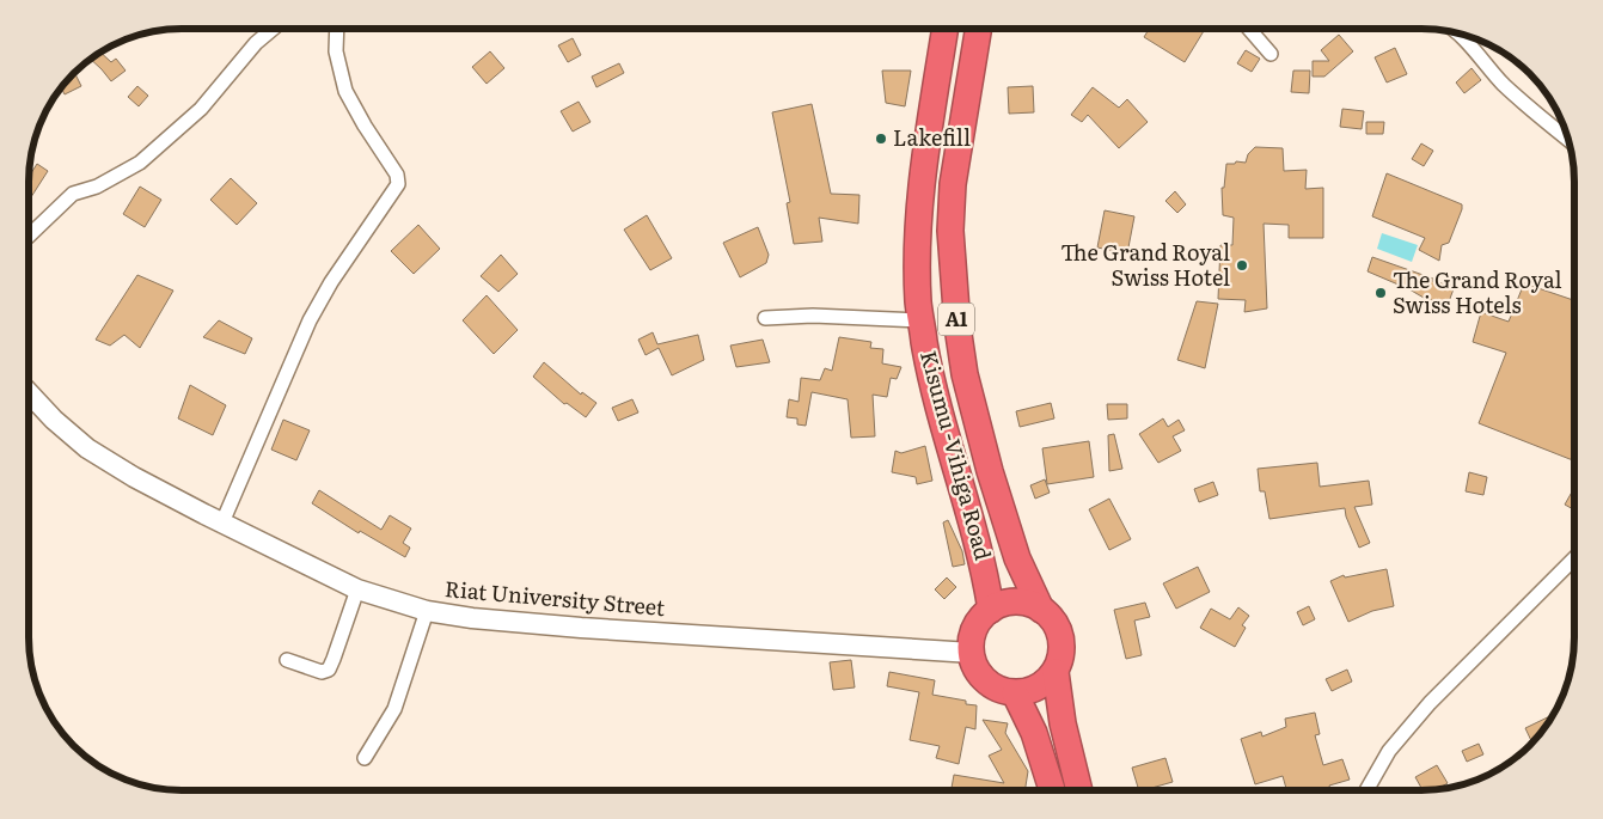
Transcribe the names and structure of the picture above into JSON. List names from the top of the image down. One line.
{"streets":{"highway":["A1","Kisumu -Vihiga Road"],"street":["Riat University Street"]},"crossings":[["A1","Kisumu -Vihiga Road"],["A1","Riat University Street"],["Kisumu -Vihiga Road","Riat University Street"]],"places":["Lakefill","The Grand Royal Swiss Hotel","The Grand Royal Swiss Hotels"]}
